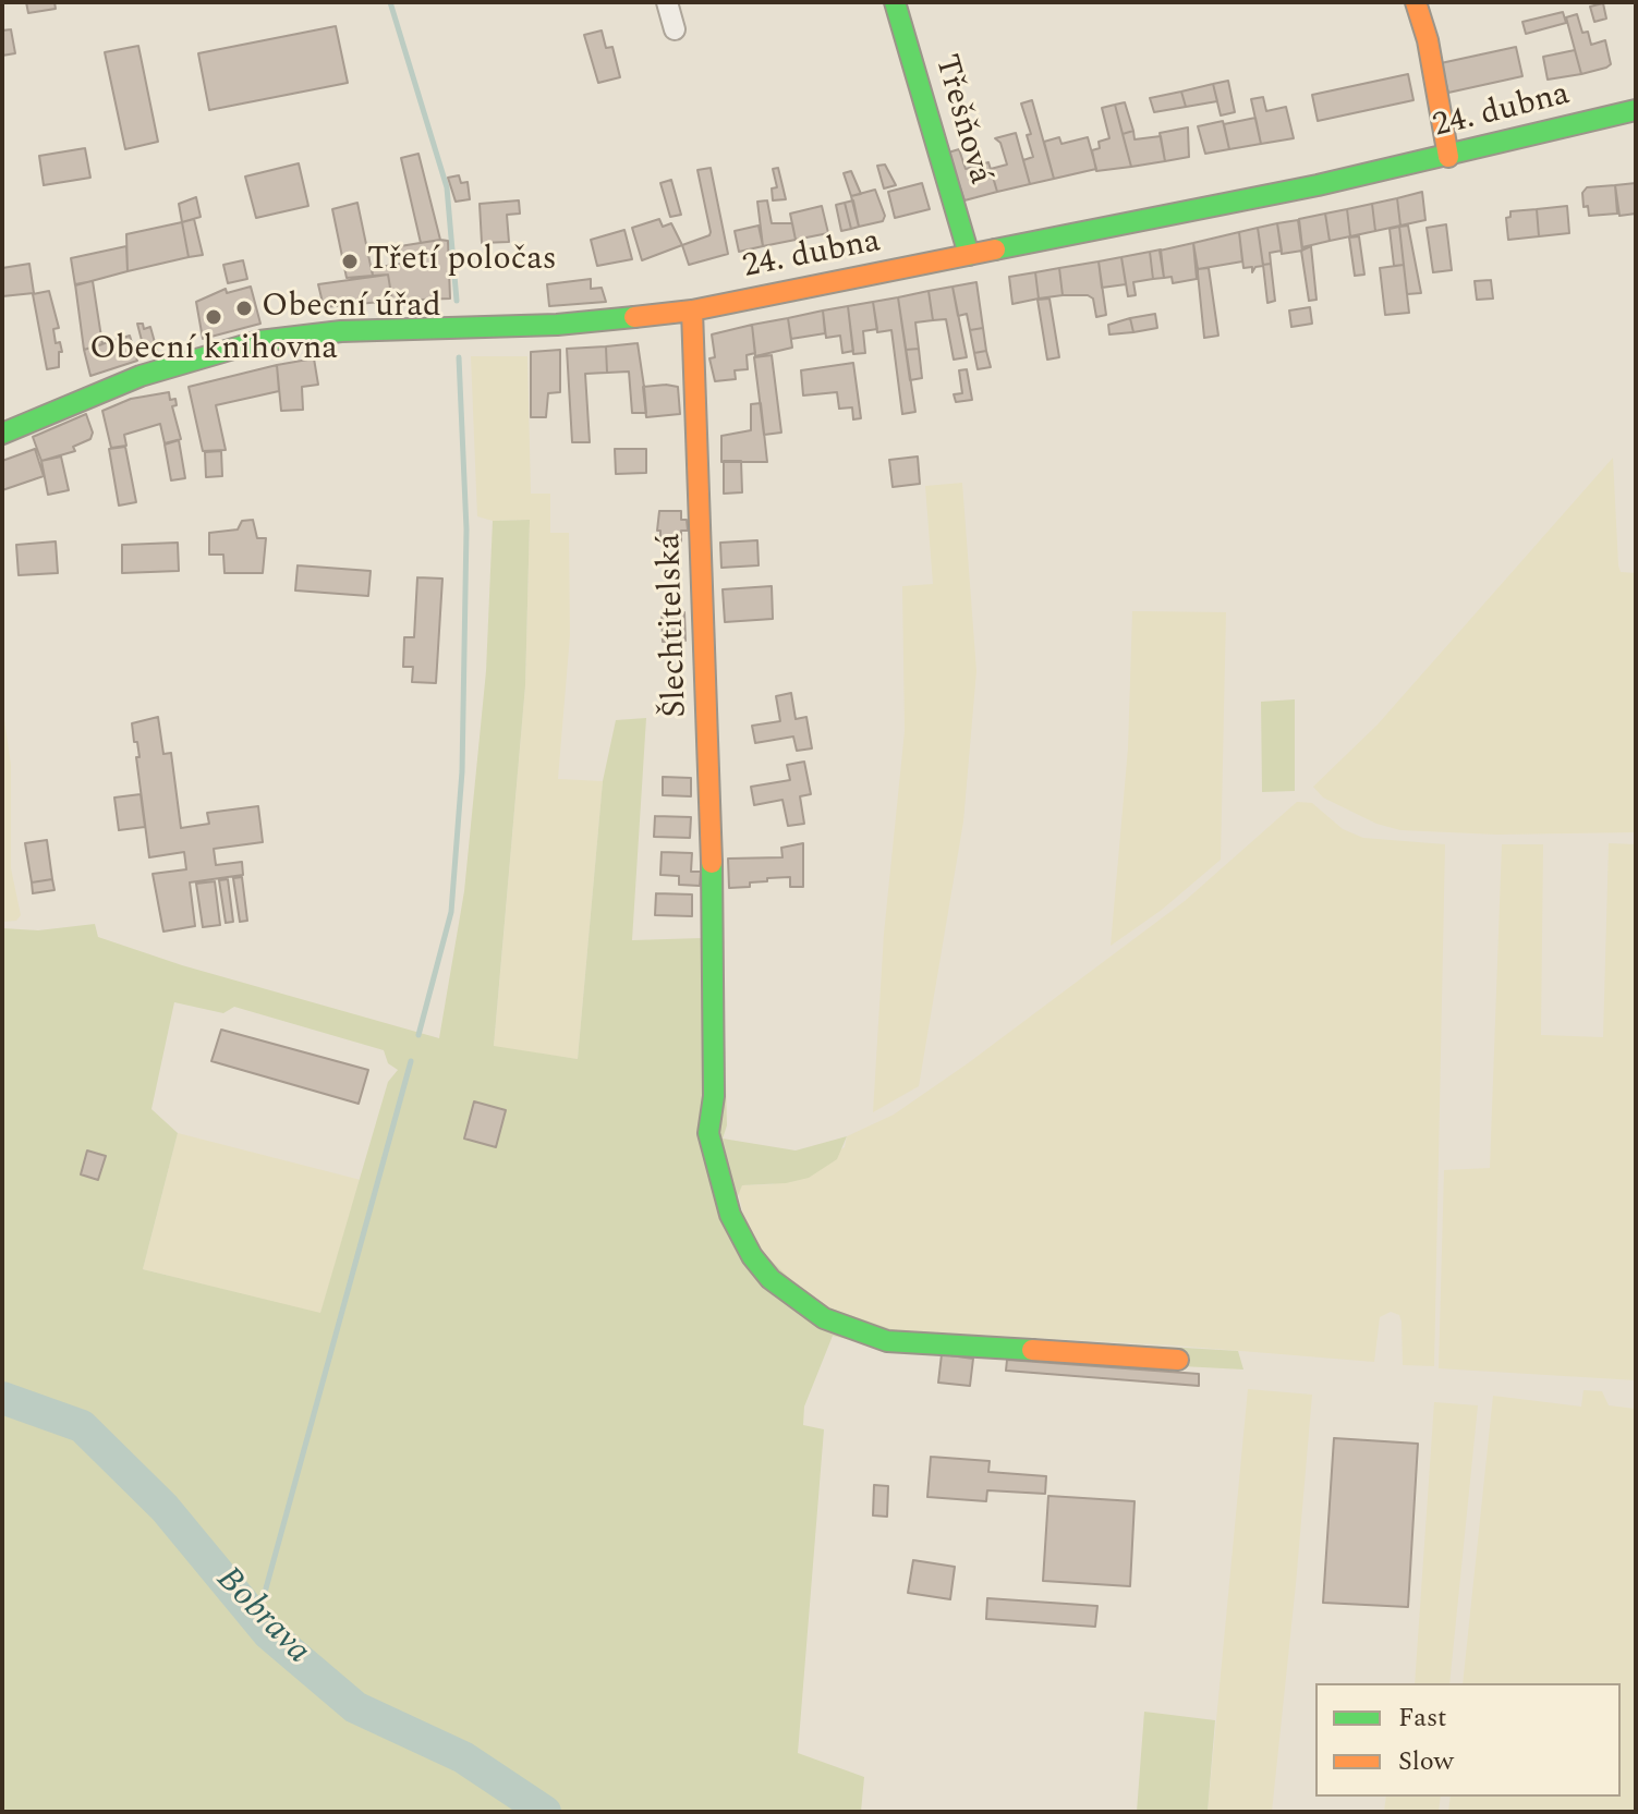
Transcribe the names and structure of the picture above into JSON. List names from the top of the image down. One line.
{"streets":{"street":["24. dubna","Třešňová","Šlechtitelská"]},"crossings":[["24. dubna","Třešňová"],["24. dubna","Šlechtitelská"]],"water":["Bobrava"],"places":["Třetí poločas","Obecní úřad","Obecní knihovna"],"legend":["Fast","Slow"]}
